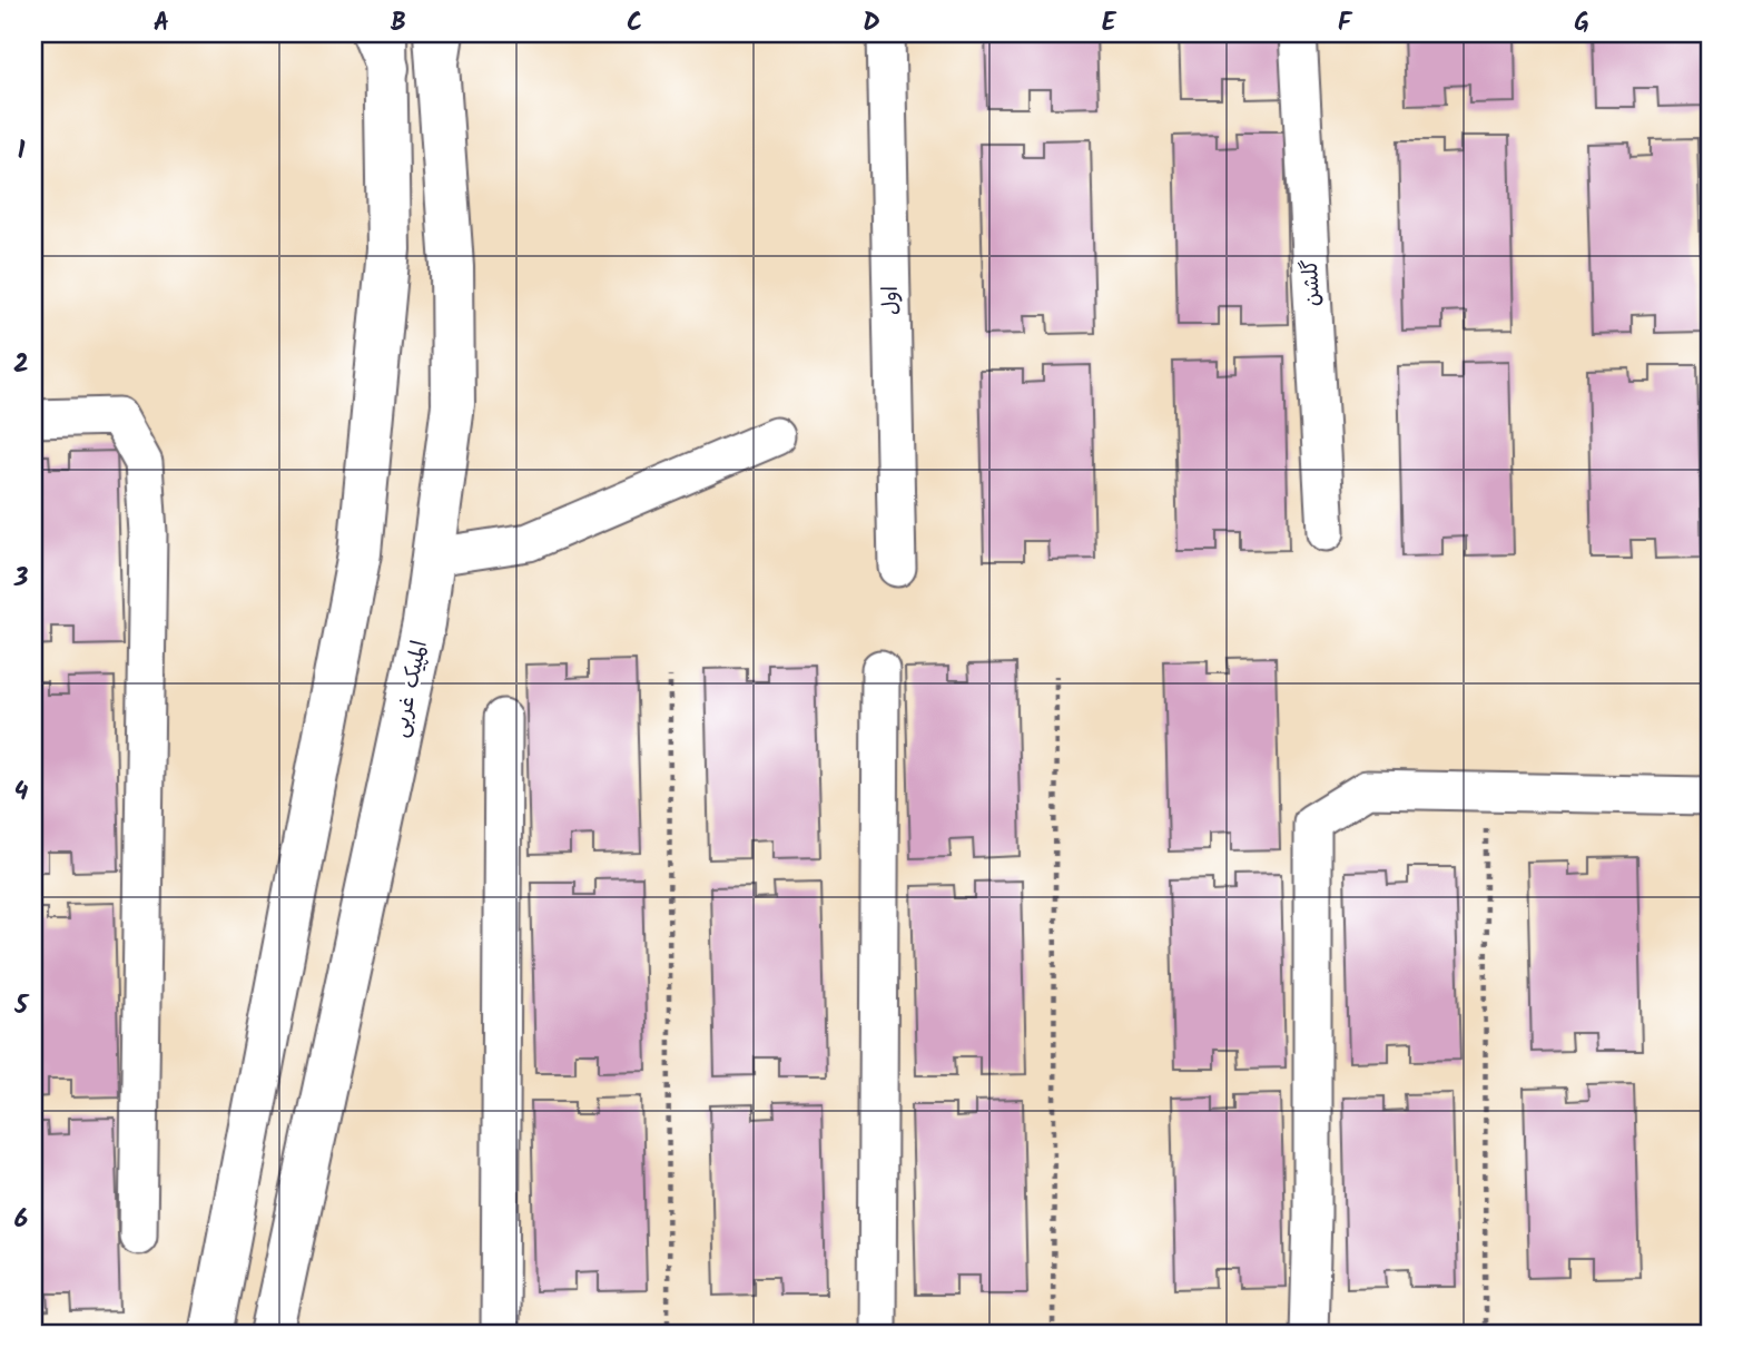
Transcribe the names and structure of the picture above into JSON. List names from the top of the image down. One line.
{"streets":{"street":["گلشن","اول","المپیک غربی"]},"grid":{"columns":["A","B","C","D","E","F","G"],"rows":["1","2","3","4","5","6"]}}
